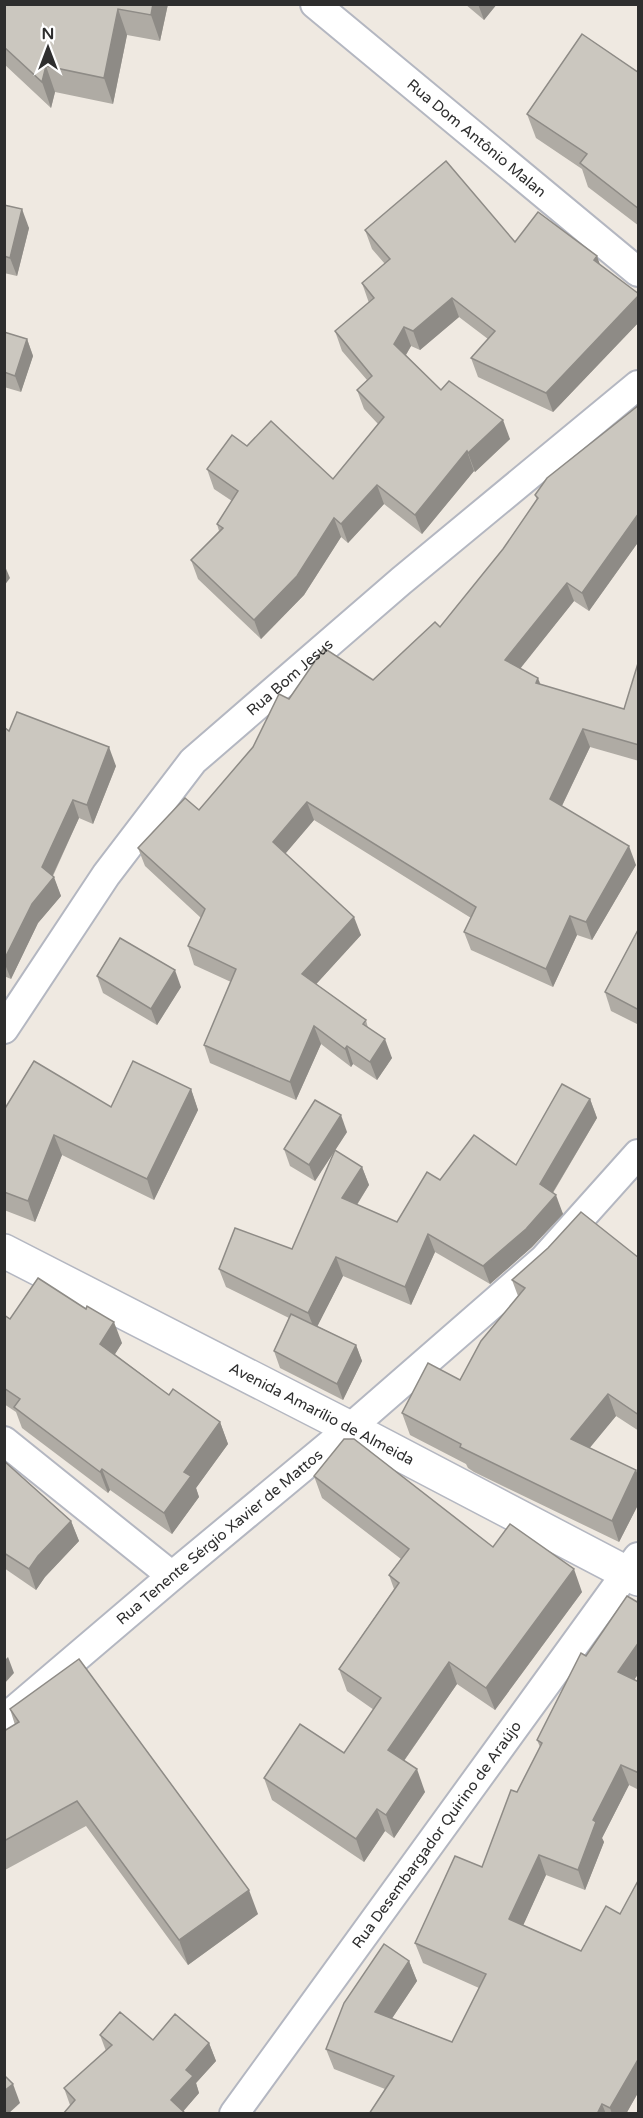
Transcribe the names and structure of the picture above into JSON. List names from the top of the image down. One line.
{"streets":{"street":["Rua Dom Antônio Malan","Rua Bom Jesus","Avenida Amarílio de Almeida","Rua Tenente Sérgio Xavier de Mattos","Rua Desembargador Quirino de Araújo"]},"crossings":[["Avenida Amarílio de Almeida","Rua Tenente Sérgio Xavier de Mattos"],["Avenida Amarílio de Almeida","Rua Desembargador Quirino de Araújo"]],"north":"top"}
